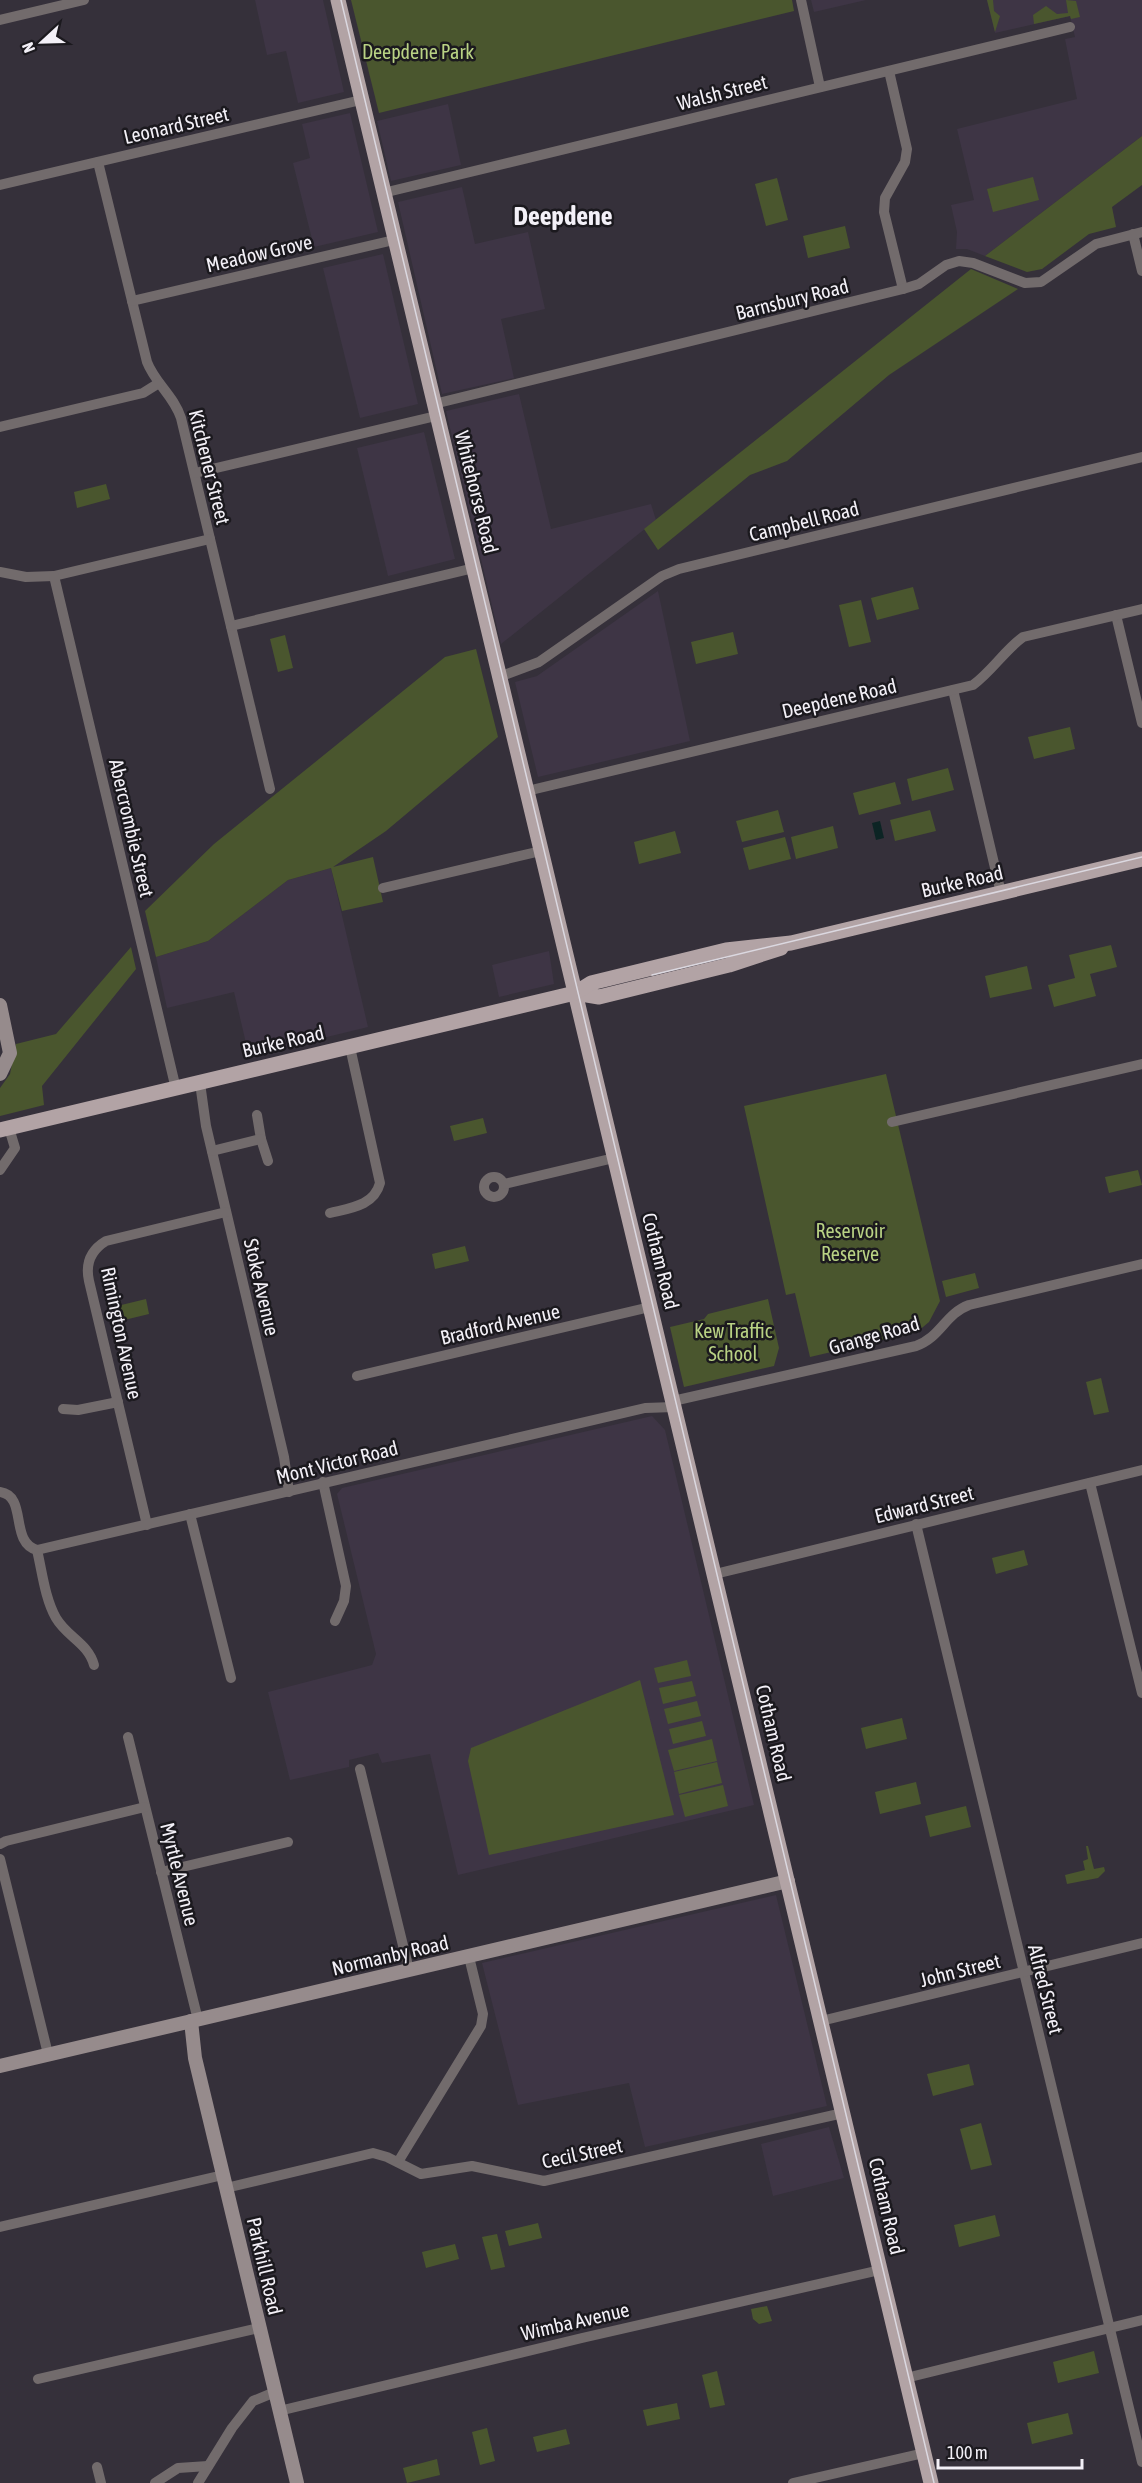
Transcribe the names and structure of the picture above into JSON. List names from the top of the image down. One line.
{"streets":{"main road":["Whitehorse Road","Burke Road","Cotham Road"],"street":["Walsh Street","Leonard Street","Meadow Grove","Barnsbury Road","Kitchener Street","Campbell Road","Deepdene Road","Abercrombie Street","Stoke Avenue","Bradford Avenue","Rimington Avenue","Grange Road","Mont Victor Road","Edward Street","Myrtle Avenue","Normanby Road","John Street","Alfred Street","Cecil Street","Parkhill Road","Wimba Avenue"]},"crossings":[["Walsh Street","Whitehorse Road"],["Leonard Street","Kitchener Street"],["Leonard Street","Whitehorse Road"],["Meadow Grove","Kitchener Street"],["Meadow Grove","Whitehorse Road"],["Barnsbury Road","Kitchener Street"],["Barnsbury Road","Whitehorse Road"],["Whitehorse Road","Campbell Road"],["Whitehorse Road","Deepdene Road"],["Whitehorse Road","Burke Road"],["Whitehorse Road","Cotham Road"],["Abercrombie Street","Burke Road"],["Burke Road","Cotham Road"],["Burke Road","Stoke Avenue"],["Cotham Road","Bradford Avenue"],["Cotham Road","Grange Road"],["Cotham Road","Mont Victor Road"],["Cotham Road","Edward Street"],["Cotham Road","Normanby Road"],["Cotham Road","John Street"],["Cotham Road","Cecil Street"],["Cotham Road","Wimba Avenue"],["Stoke Avenue","Rimington Avenue"],["Stoke Avenue","Mont Victor Road"],["Rimington Avenue","Mont Victor Road"],["Grange Road","Mont Victor Road"],["Edward Street","Alfred Street"],["Myrtle Avenue","Normanby Road"],["Myrtle Avenue","Parkhill Road"],["Normanby Road","Parkhill Road"],["John Street","Alfred Street"],["Cecil Street","Parkhill Road"],["Parkhill Road","Wimba Avenue"]],"districts":["Deepdene"],"parks":["Deepdene Park","Reservoir Reserve","Kew Traffic School"],"scale_bar":"100 m","north":"left"}
